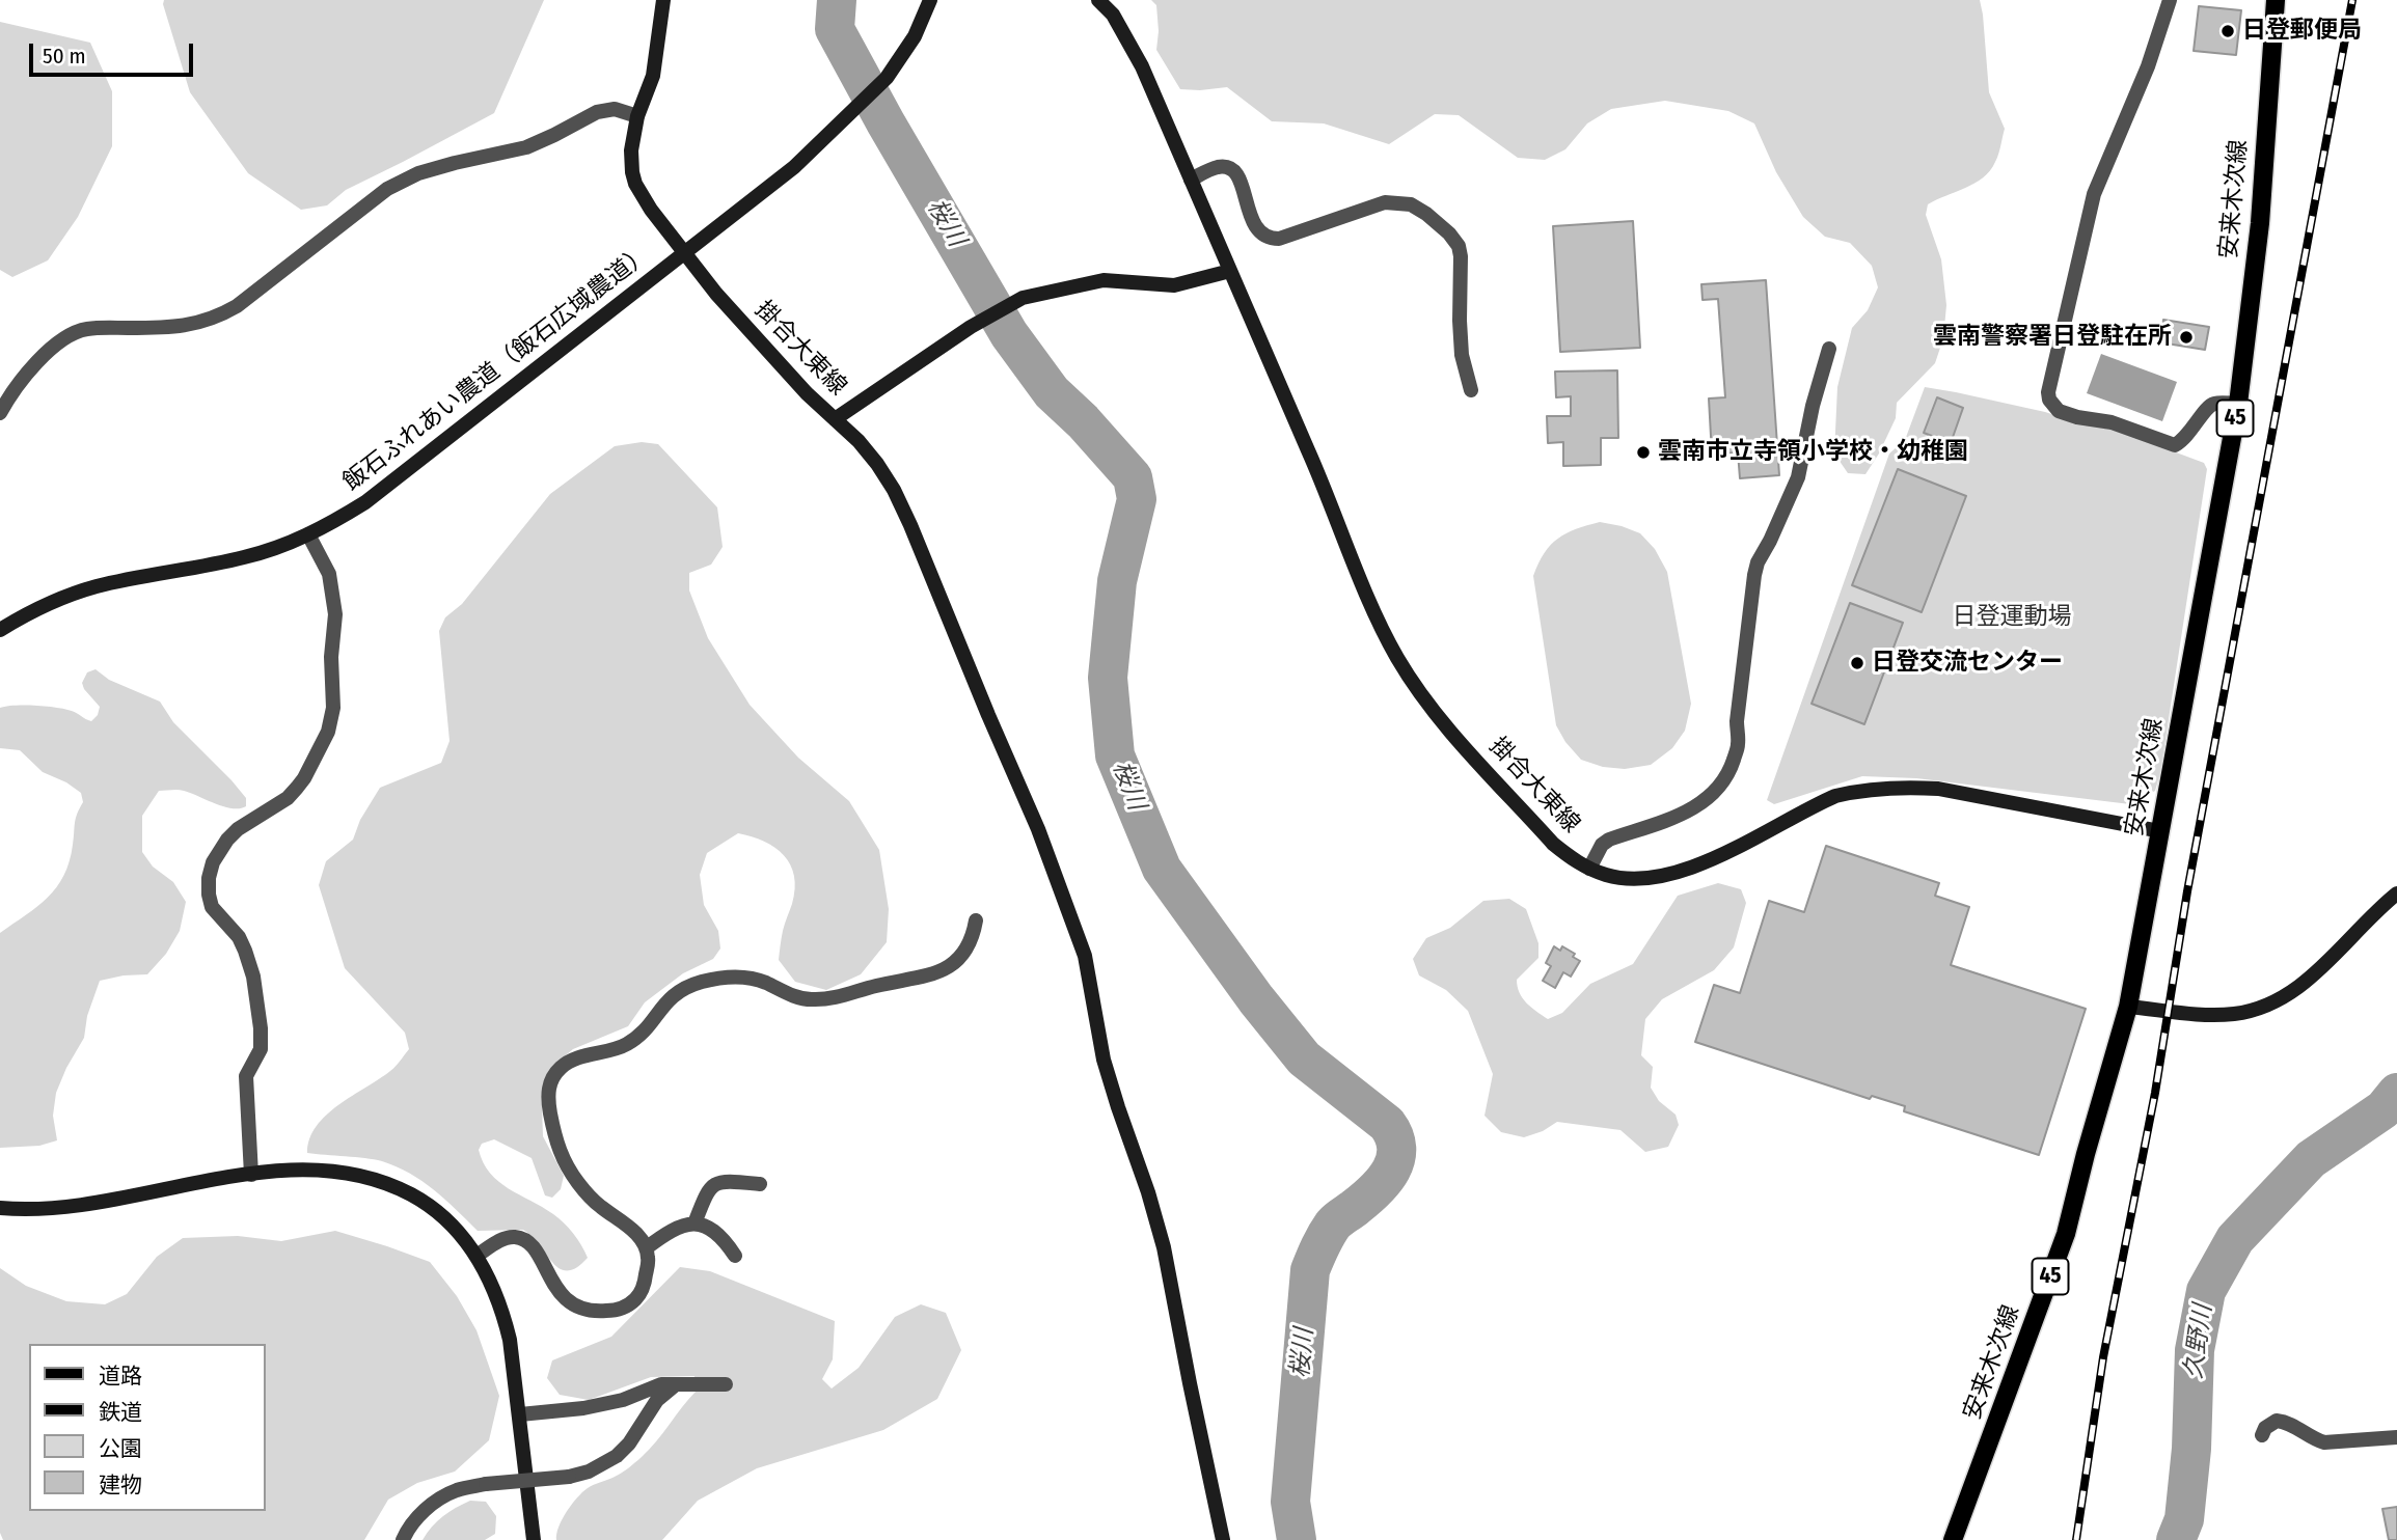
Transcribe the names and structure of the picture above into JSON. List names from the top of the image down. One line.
{"streets":{"main road":["安来木次線","45"],"street":["掛合大東線","飯石ふれあい農道（飯石広域農道）"]},"crossings":[["安来木次線","掛合大東線"],["掛合大東線","飯石ふれあい農道（飯石広域農道）"]],"water":["桜川","久野川"],"parks":["日登運動場"],"places":["日登郵便局","雲南警察署日登駐在所","雲南市立寺領小学校・幼稚園","日登交流センター"],"legend":["道路","鉄道","公園","建物"],"scale_bar":"50 m"}
